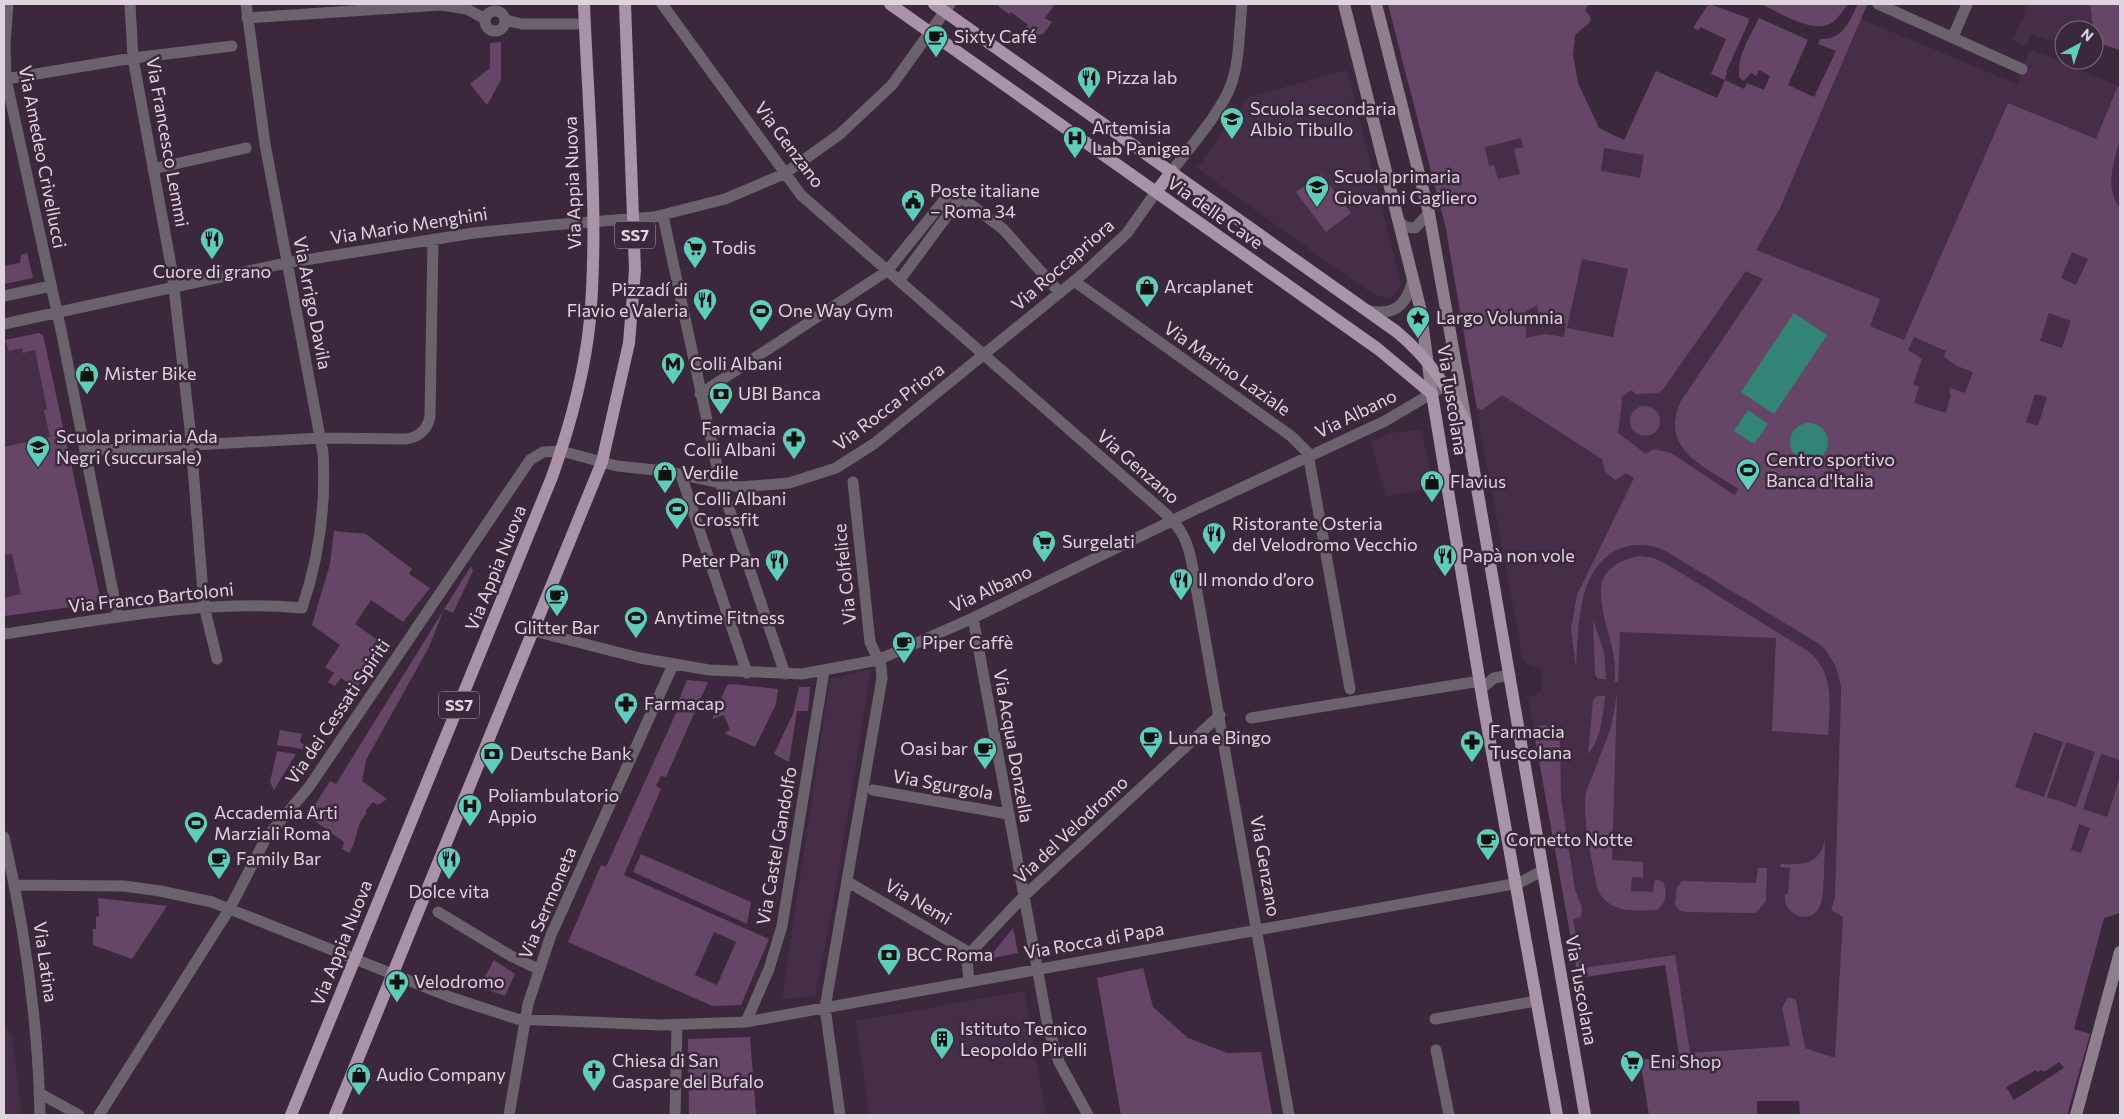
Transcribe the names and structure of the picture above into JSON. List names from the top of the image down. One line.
{"streets":{"main road":["Via Appia Nuova","Via delle Cave","SS7","Via Tuscolana"],"street":["Via Francesco Lemmi","Via Genzano","Via Amedeo Crivellucci","Via Mario Menghini","Via Roccapriora","Via Arrigo Davila","Via Marino Laziale","Via Rocca Priora","Via Albano","Via Colfelice","Via Franco Bartoloni","Via dei Cessati Spiriti","Via Acqua Donzella","Via Sgurgola","Via del Velodromo","Via Castel Gandolfo","Via Nemi","Via Sermoneta","Via Rocca di Papa","Via Latina"]},"crossings":[["Via Francesco Lemmi","Via Mario Menghini"],["Via Francesco Lemmi","Via Franco Bartoloni"],["Via Genzano","Via Mario Menghini"],["Via Genzano","Via Roccapriora"],["Via Genzano","Via Rocca Priora"],["Via Genzano","Via Albano"],["Via Genzano","Via del Velodromo"],["Via Genzano","Via Rocca di Papa"],["Via Amedeo Crivellucci","Via Mario Menghini"],["Via Amedeo Crivellucci","Via Franco Bartoloni"],["Via Appia Nuova","Via Mario Menghini"],["Via Appia Nuova","Via Rocca Priora"],["Via Appia Nuova","Via dei Cessati Spiriti"],["Via Appia Nuova","Via Rocca di Papa"],["Via delle Cave","Via Mario Menghini"],["Via delle Cave","Via Roccapriora"],["Via delle Cave","Via Tuscolana"],["Via delle Cave","Via Albano"],["Via Mario Menghini","SS7"],["Via Mario Menghini","Via Arrigo Davila"],["SS7","Via Rocca Priora"],["SS7","Via Albano"],["SS7","Via Rocca di Papa"],["Via Roccapriora","Via Marino Laziale"],["Via Roccapriora","Via Rocca Priora"],["Via Arrigo Davila","Via Franco Bartoloni"],["Via Marino Laziale","Via Albano"],["Via Tuscolana","Via Albano"],["Via Tuscolana","Via Rocca di Papa"],["Via Rocca Priora","Via dei Cessati Spiriti"],["Via Albano","Via Colfelice"],["Via Albano","Via Acqua Donzella"],["Via Albano","Via Castel Gandolfo"],["Via Albano","Via Sermoneta"],["Via dei Cessati Spiriti","Via Rocca di Papa"],["Via Acqua Donzella","Via Sgurgola"],["Via Acqua Donzella","Via del Velodromo"],["Via Acqua Donzella","Via Rocca di Papa"],["Via del Velodromo","Via Nemi"],["Via Castel Gandolfo","Via Rocca di Papa"],["Via Sermoneta","Via Rocca di Papa"],["Via Rocca di Papa","Via Latina"]],"places":{"cafe":["Sixty Café","Glitter Bar","Piper Caffè","Luna e Bingo","Oasi bar","Cornetto Notte","Family Bar"],"restaurant":["Pizza lab","Cuore di grano","Pizzadí di Flavio e Valeria","Ristorante Osteria del Velodromo Vecchio","Papà non vole","Peter Pan","Il mondo d’oro","Dolce vita"],"school or university":["Scuola secondaria Albio Tibullo","Scuola primaria Giovanni Cagliero","Scuola primaria Ada Negri (succursale)"],"hospital":["Artemisia Lab Panigea","Poliambulatorio Appio"],"public building":["Poste italiane – Roma 34"],"supermarket":["Todis","Surgelati","Eni Shop"],"shop":["Arcaplanet","Mister Bike","Verdile","Flavius","Audio Company"],"sports":["One Way Gym","Centro sportivo Banca d'Italia","Colli Albani Crossfit","Anytime Fitness","Accademia Arti Marziali Roma"],"place":["Largo Volumnia"],"metro station":["Colli Albani"],"bank":["UBI Banca","Deutsche Bank","BCC Roma"],"pharmacy":["Farmacia Colli Albani","Farmacap","Farmacia Tuscolana","Velodromo"],"building":["Istituto Tecnico Leopoldo Pirelli"],"church":["Chiesa di San Gaspare del Bufalo"]},"north":"top right"}
